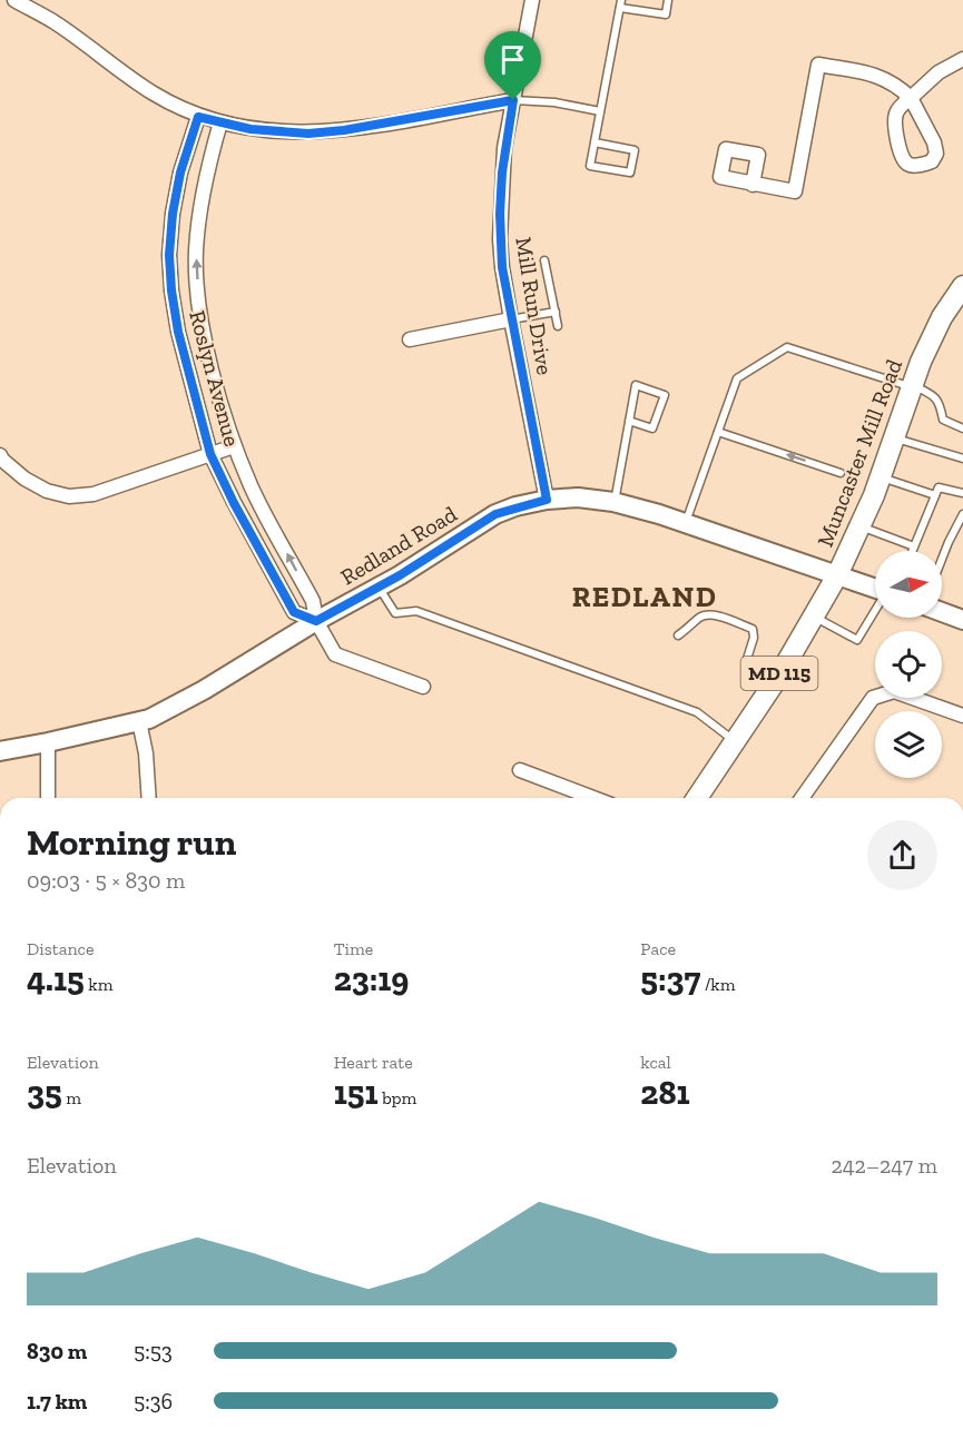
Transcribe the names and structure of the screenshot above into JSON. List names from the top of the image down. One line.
{"streets":{"main road":["Muncaster Mill Road","Redland Road","MD 115"],"street":["Mill Run Drive","Roslyn Avenue"]},"crossings":[["Mill Run Drive","Redland Road"],["Roslyn Avenue","Redland Road"],["Muncaster Mill Road","Redland Road"]],"districts":["REDLAND"],"north":"right","page":{"heading":["Morning run","09:03 · 5 × 830 m"],"stats":[["Distance","4.15 km"],["Time","23:19"],["Pace","5:37 /km"],["Elevation","35 m"],["Heart rate","151 bpm"],["kcal","281"]],"chart":["Elevation","242–247 m"],"list":[{"name":"830 m","note":"5:53"},{"name":"1.7 km","note":"5:36"}]}}
